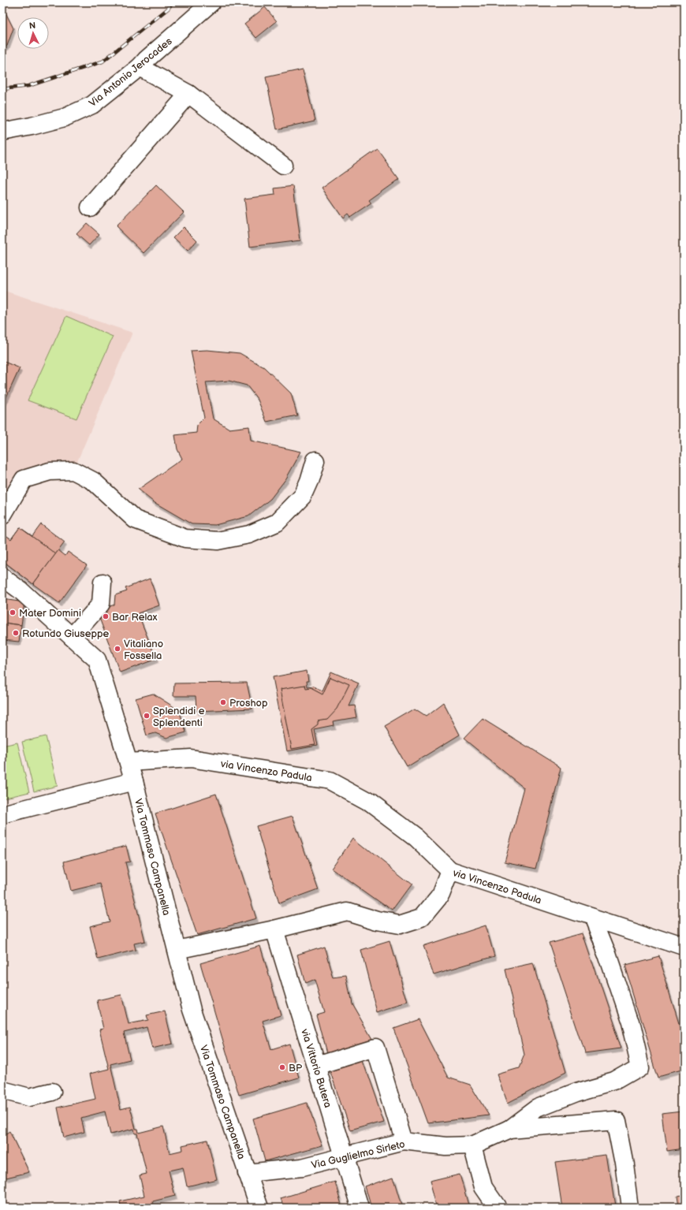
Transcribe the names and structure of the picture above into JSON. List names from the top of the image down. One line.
{"streets":{"street":["Via Antonio Jerocades","via Vincenzo Padula","Via Tommaso Campanella","via Vittorio Butera","Via Guglielmo Sirleto"]},"crossings":[["via Vincenzo Padula","Via Tommaso Campanella"],["via Vincenzo Padula","Via Guglielmo Sirleto"],["Via Tommaso Campanella","Via Guglielmo Sirleto"],["via Vittorio Butera","Via Guglielmo Sirleto"]],"places":["Mater Domini","Bar Relax","Rotundo Giuseppe","Vitaliano Fossella","Proshop","Splendidi e Splendenti","BP"],"north":"top"}
